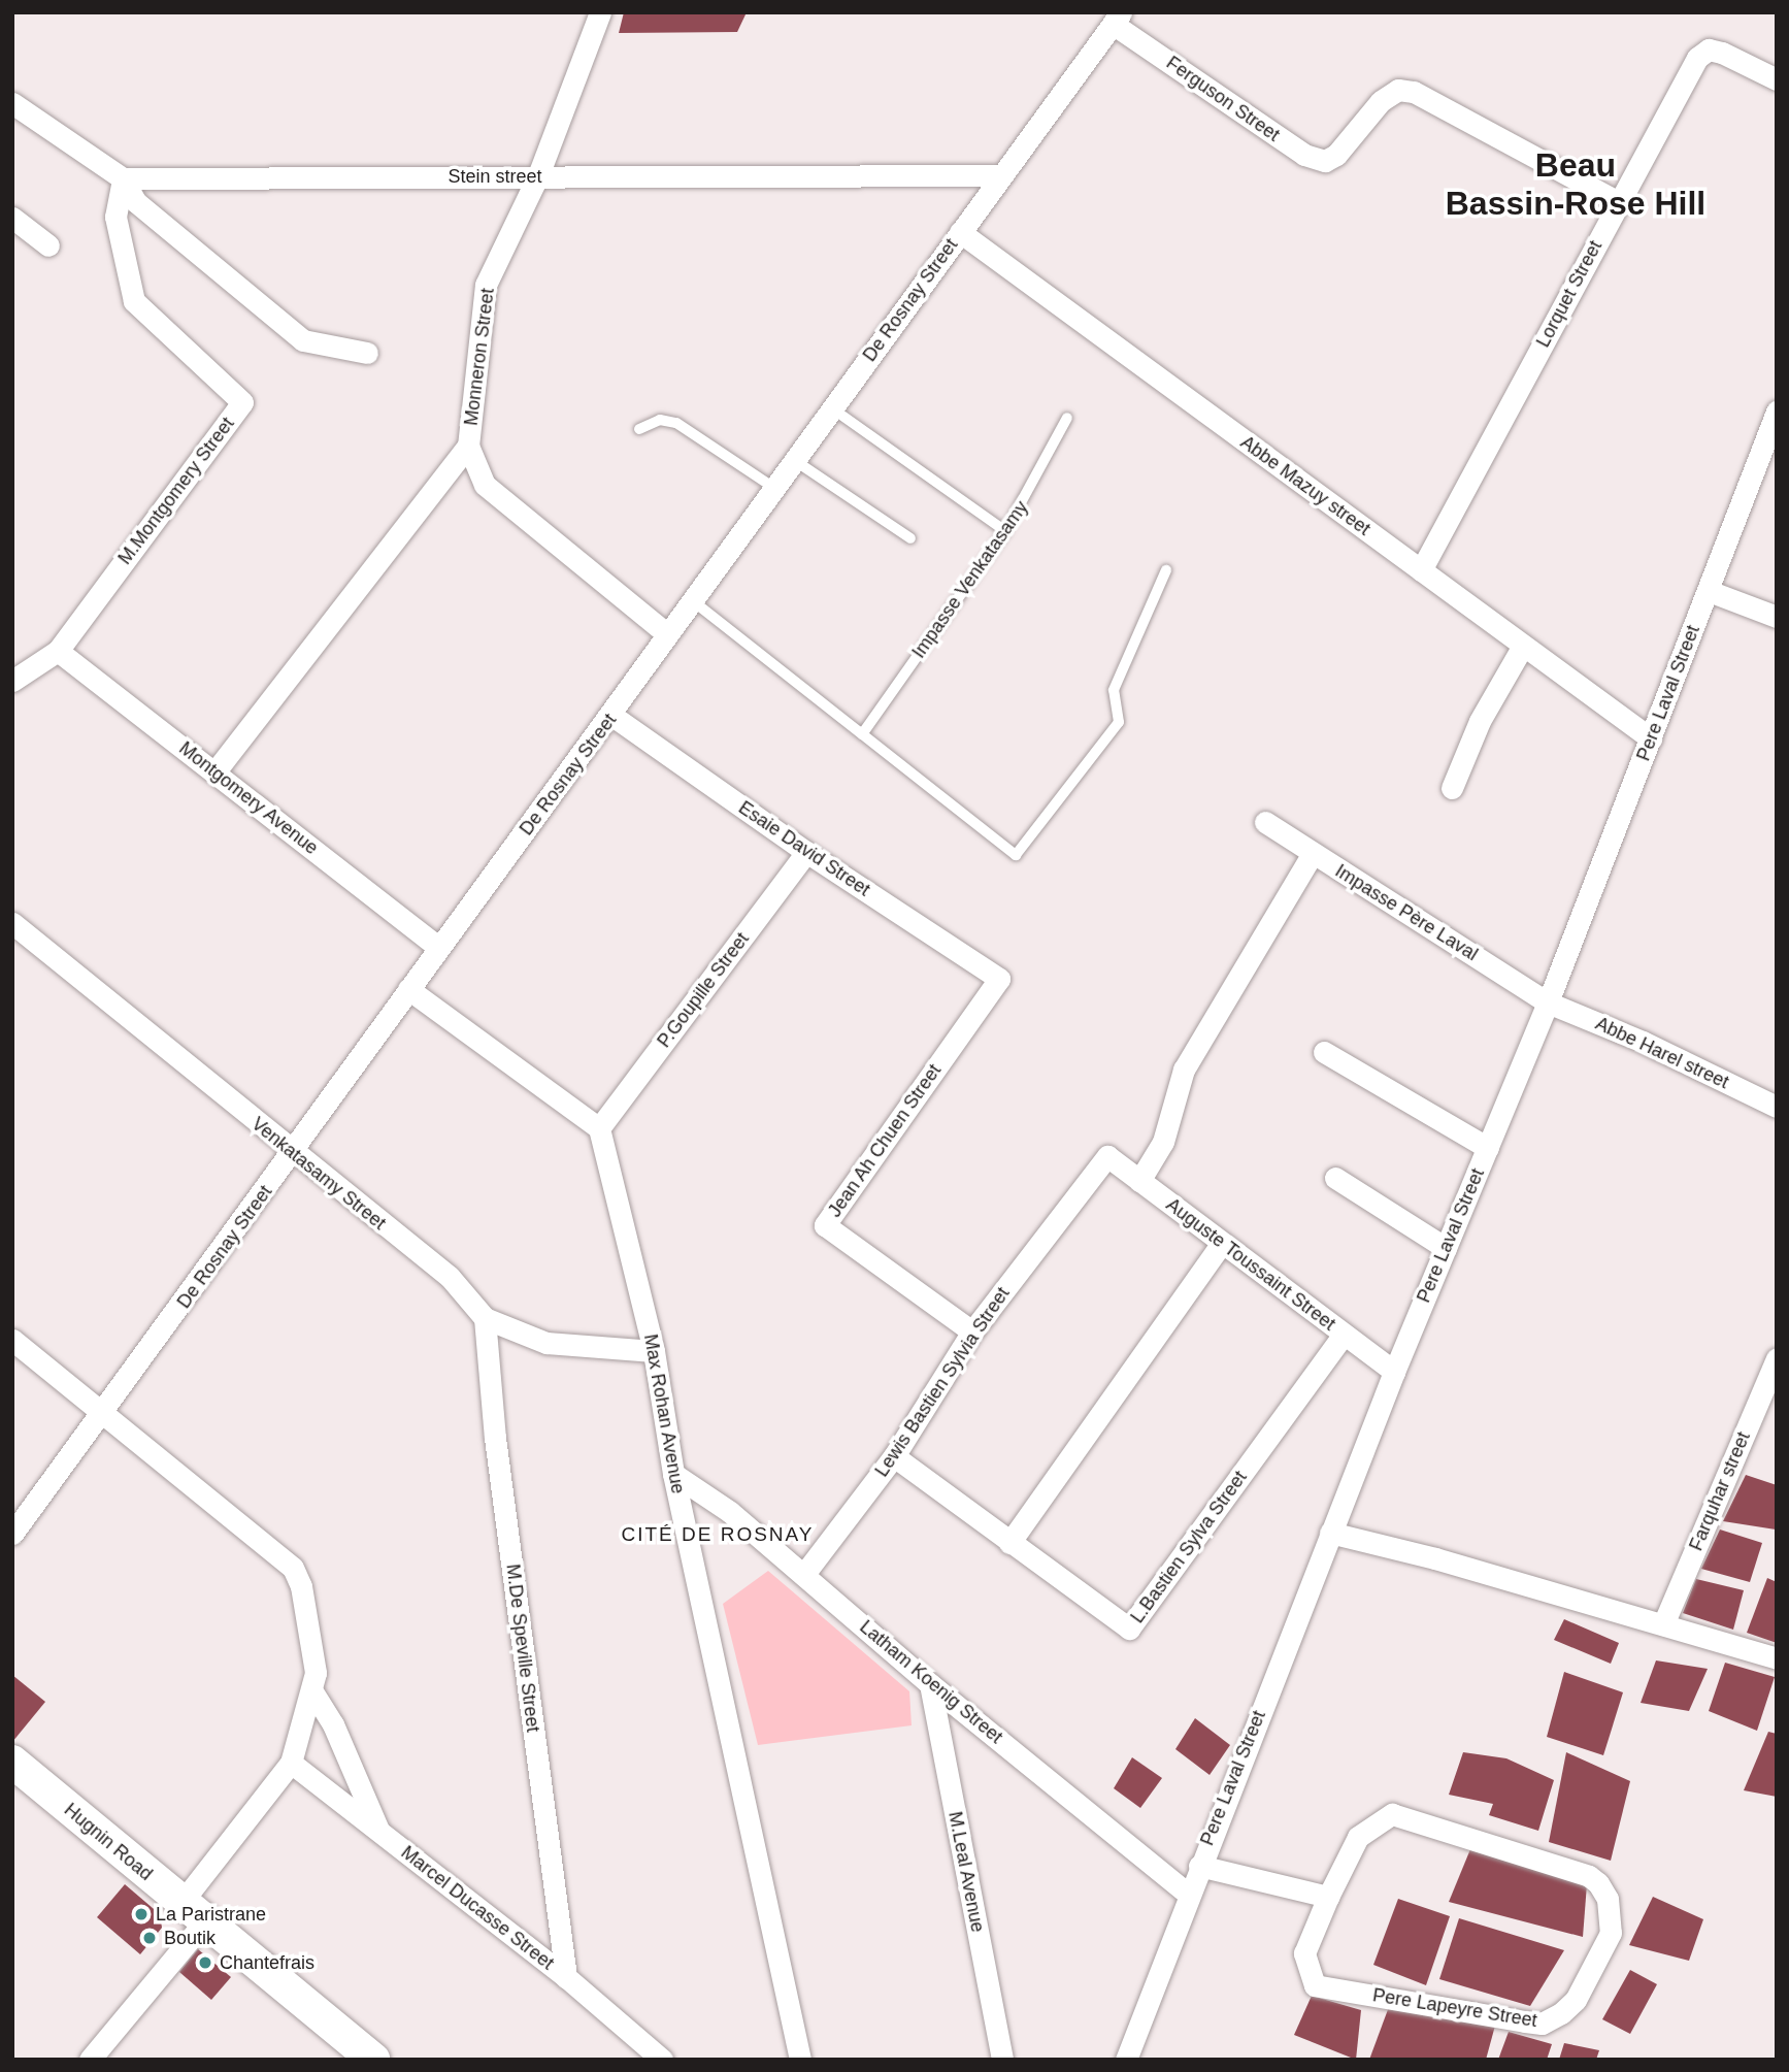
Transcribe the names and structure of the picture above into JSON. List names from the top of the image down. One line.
{"streets":{"main road":["Hugnin Road"],"street":["Ferguson Street","Stein street","Lorquet Street","De Rosnay Street","Monneron Street","Abbe Mazuy street","M.Montgomery Street","Pere Laval Street","Montgomery Avenue","Esaie David Street","Impasse Père Laval","P.Goupille Street","Abbe Harel street","Jean Ah Chuen Street","Venkatasamy Street","Auguste Toussaint Street","Lewis Bastien Sylvia Street","Max Rohan Avenue","Farquhar street","L.Bastien Sylva Street","M.De Speville Street","Latham Koenig Street","M.Leal Avenue","Marcel Ducasse Street","Pere Lapeyre Street"],"lane":["Impasse Venkatasamy"]},"crossings":[["Ferguson Street","Lorquet Street"],["Ferguson Street","De Rosnay Street"],["Stein street","De Rosnay Street"],["Stein street","Monneron Street"],["Stein street","M.Montgomery Street"],["Lorquet Street","Abbe Mazuy street"],["De Rosnay Street","Monneron Street"],["De Rosnay Street","Abbe Mazuy street"],["De Rosnay Street","Montgomery Avenue"],["De Rosnay Street","Esaie David Street"],["De Rosnay Street","Venkatasamy Street"],["Abbe Mazuy street","Pere Laval Street"],["M.Montgomery Street","Montgomery Avenue"],["Pere Laval Street","Impasse Père Laval"],["Pere Laval Street","Abbe Harel street"],["Pere Laval Street","Auguste Toussaint Street"],["Pere Laval Street","Latham Koenig Street"],["Esaie David Street","P.Goupille Street"],["Esaie David Street","Jean Ah Chuen Street"],["Impasse Père Laval","Abbe Harel street"],["P.Goupille Street","Max Rohan Avenue"],["Jean Ah Chuen Street","Lewis Bastien Sylvia Street"],["Venkatasamy Street","Max Rohan Avenue"],["Venkatasamy Street","M.De Speville Street"],["Auguste Toussaint Street","Lewis Bastien Sylvia Street"],["Auguste Toussaint Street","L.Bastien Sylva Street"],["Lewis Bastien Sylvia Street","L.Bastien Sylva Street"],["Lewis Bastien Sylvia Street","Latham Koenig Street"],["Max Rohan Avenue","Latham Koenig Street"],["M.De Speville Street","Marcel Ducasse Street"],["Latham Koenig Street","M.Leal Avenue"]],"districts":["Beau Bassin-Rose Hill","CITÉ DE ROSNAY"],"places":["La Paristrane","Boutik","Chantefrais"]}
